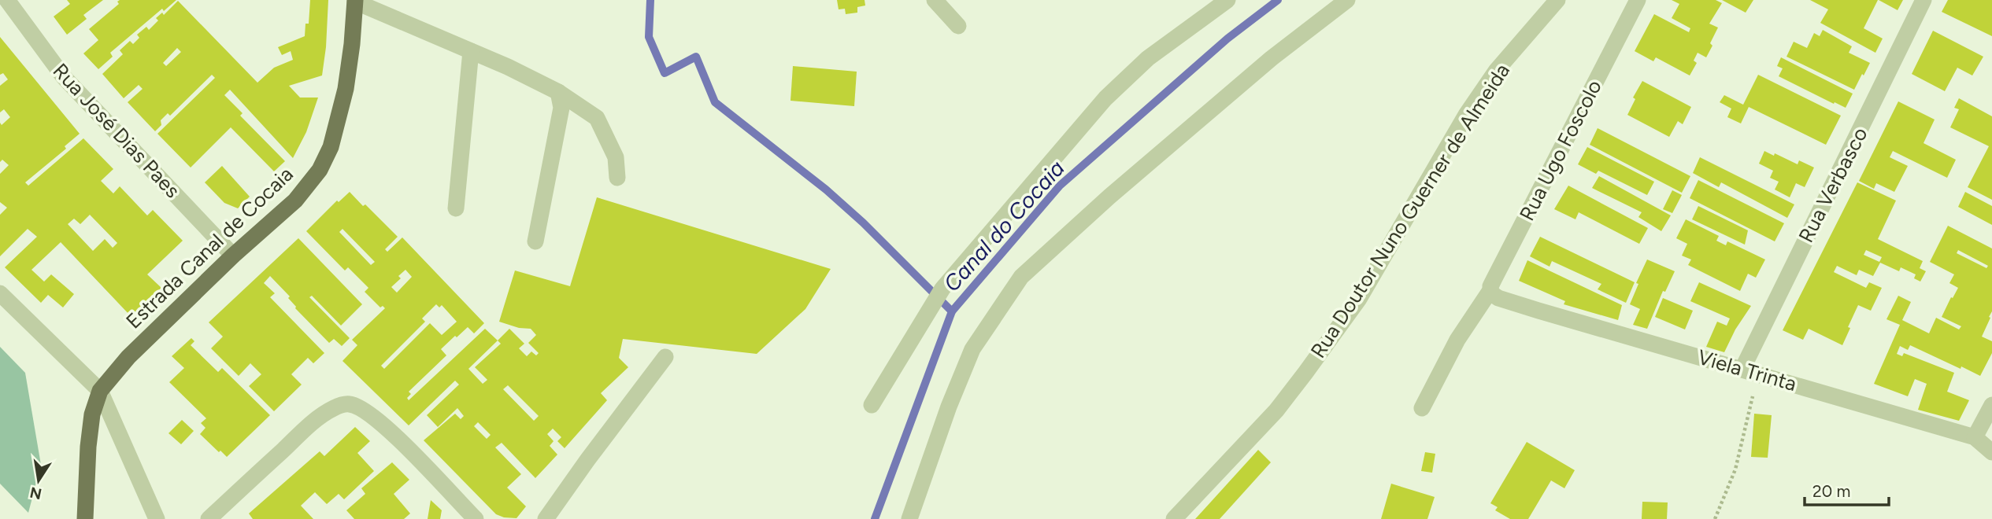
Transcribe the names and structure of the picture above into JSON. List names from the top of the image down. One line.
{"streets":{"main road":["Estrada Canal de Cocaia"],"street":["Rua José Dias Paes","Rua Ugo Foscolo","Rua Verbasco","Rua Doutor Nuno Guerner de Almeida","Viela Trinta"]},"crossings":[["Rua José Dias Paes","Estrada Canal de Cocaia"],["Rua Ugo Foscolo","Viela Trinta"],["Rua Verbasco","Viela Trinta"]],"water":["Canal do Cocaia"],"scale_bar":"20 m","north":"bottom"}
